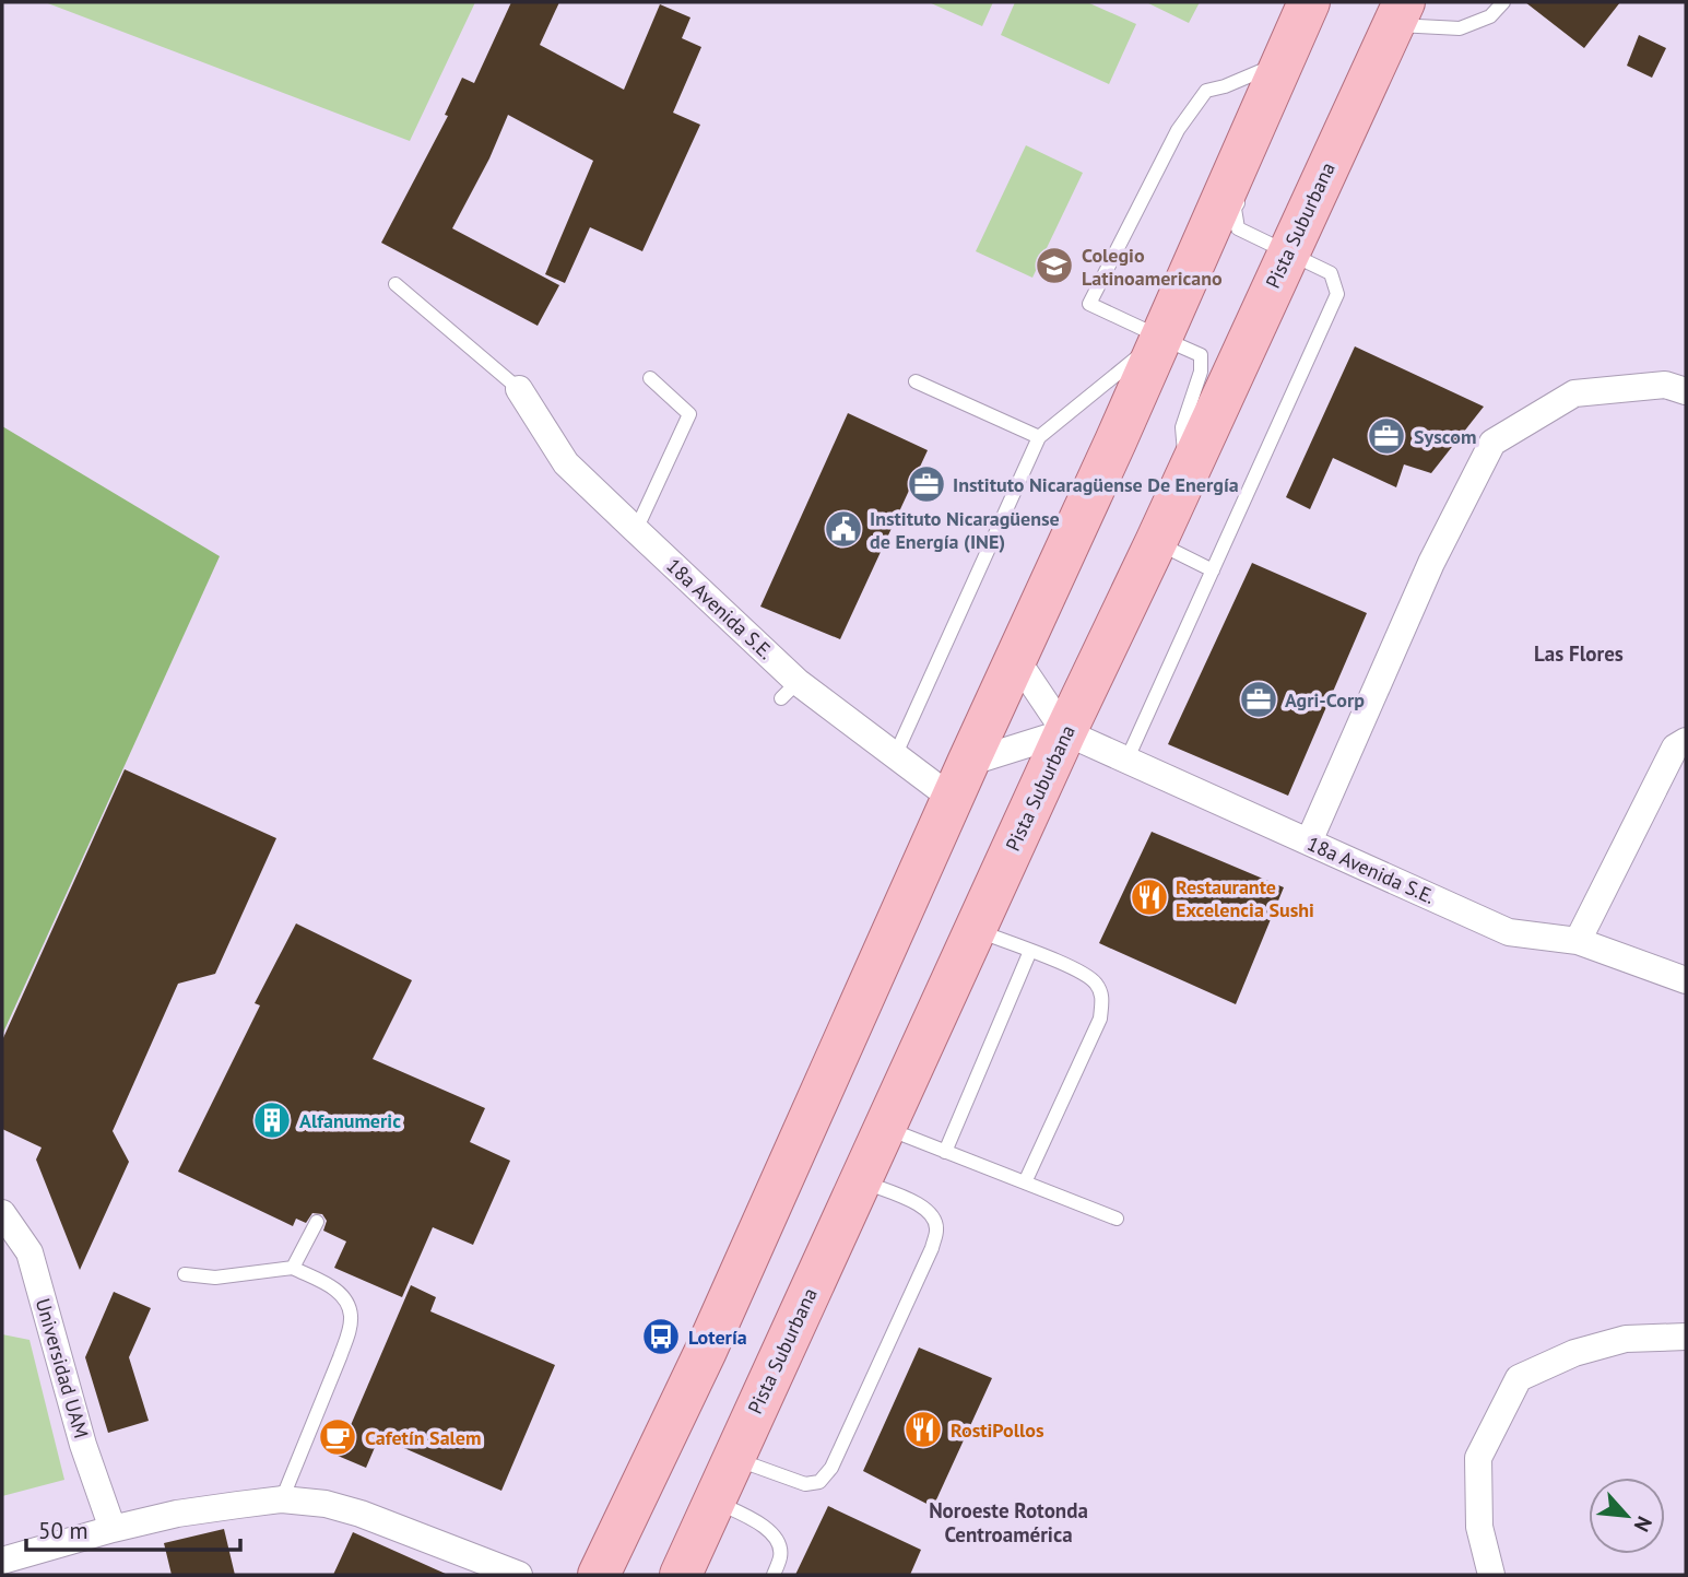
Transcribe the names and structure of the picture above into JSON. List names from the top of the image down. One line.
{"streets":{"main road":["Pista Suburbana"],"street":["18a Avenida S.E.","Universidad UAM"]},"crossings":[["Pista Suburbana","18a Avenida S.E."]],"districts":["Las Flores","Noroeste Rotonda Centroamérica"],"places":{"school or university":["Colegio Latinoamericano"],"office":["Syscom","Instituto Nicaragüense De Energía","Agri-Corp"],"public building":["Instituto Nicaragüense de Energía (INE)"],"restaurant":["Restaurante Excelencia Sushi","RostiPollos"],"building":["Alfanumeric"],"bus stop":["Lotería"],"cafe":["Cafetín Salem"]},"scale_bar":"50 m","north":"bottom right"}
